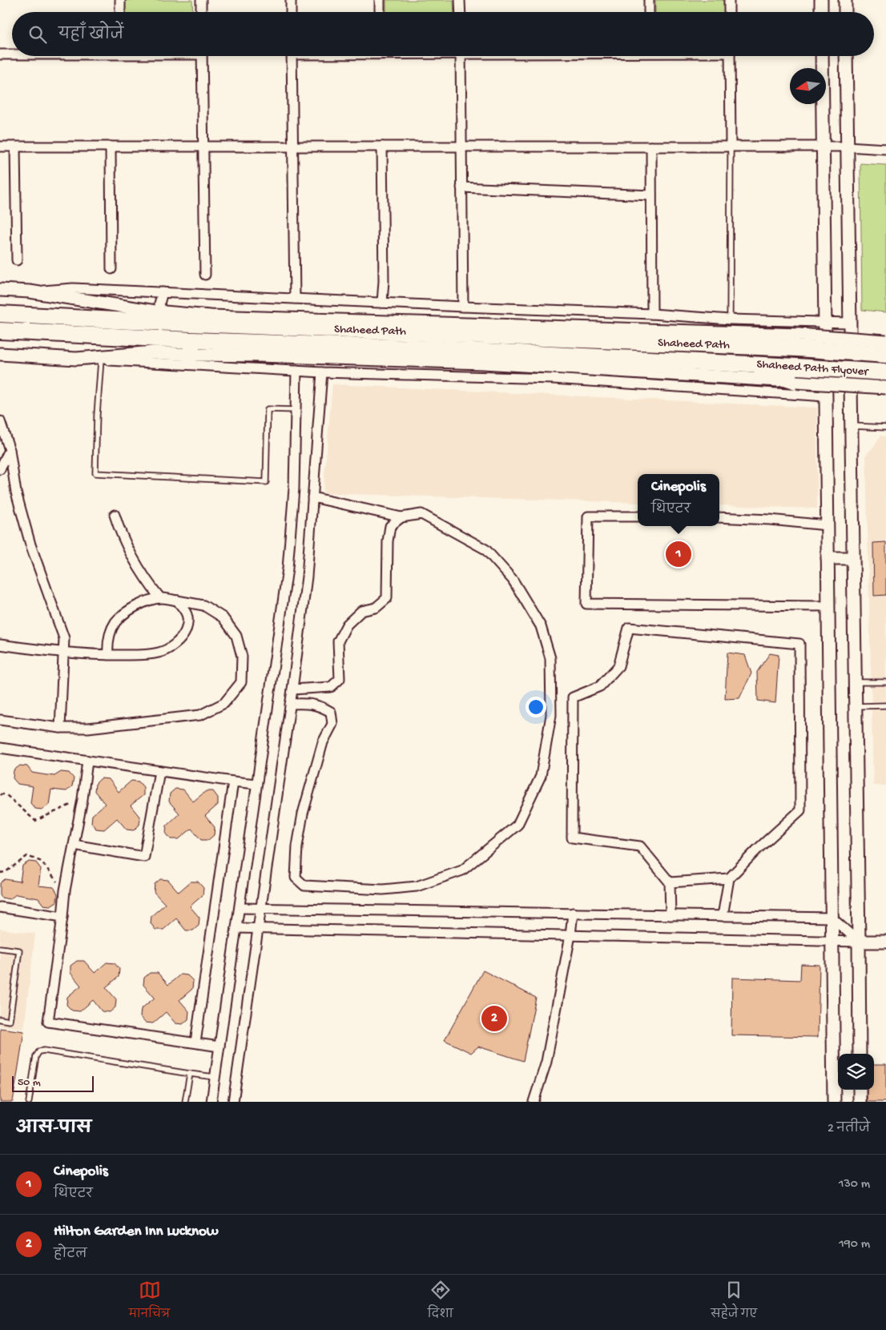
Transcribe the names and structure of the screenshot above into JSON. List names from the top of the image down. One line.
{"streets":{"highway":["Shaheed Path","Shaheed Path Flyover"]},"crossings":[["Shaheed Path","Shaheed Path Flyover"]],"scale_bar":"50 m","north":"left","page":{"search":"यहाँ खोजें","popup":["Cinepolis","थिएटर"],"pins":["1","2"],"scale":"50 m","heading":["आस-पास","2 नतीजे"],"list":[{"mark":"1","name":"Cinepolis","note":"थिएटर","value":"130 m"},{"mark":"2","name":"Hilton Garden Inn Lucknow","note":"होटल","value":"190 m"}],"nav":["मानचित्र","दिशा","सहेजे गए"]}}
